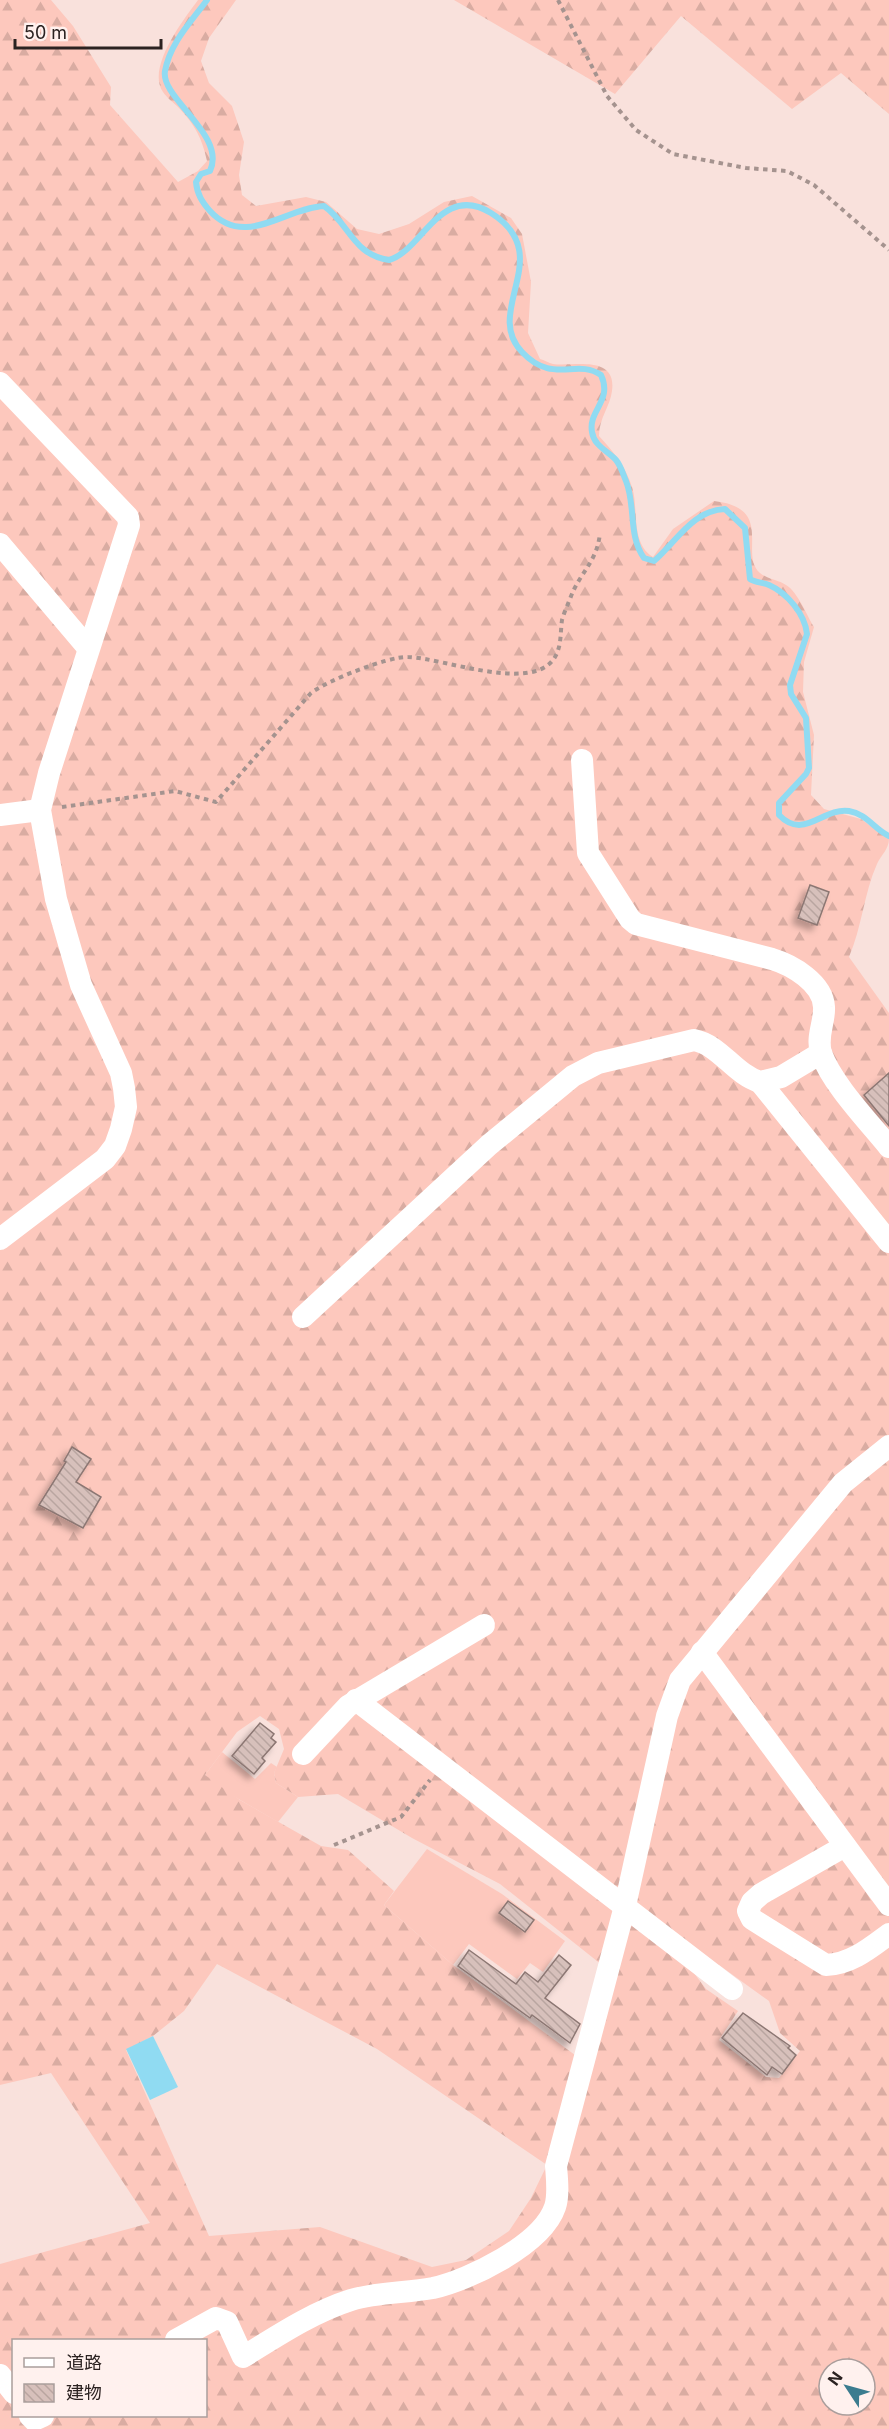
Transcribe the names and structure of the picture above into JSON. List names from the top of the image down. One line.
{"legend":["道路","建物"],"scale_bar":"50 m","north":"top left"}
